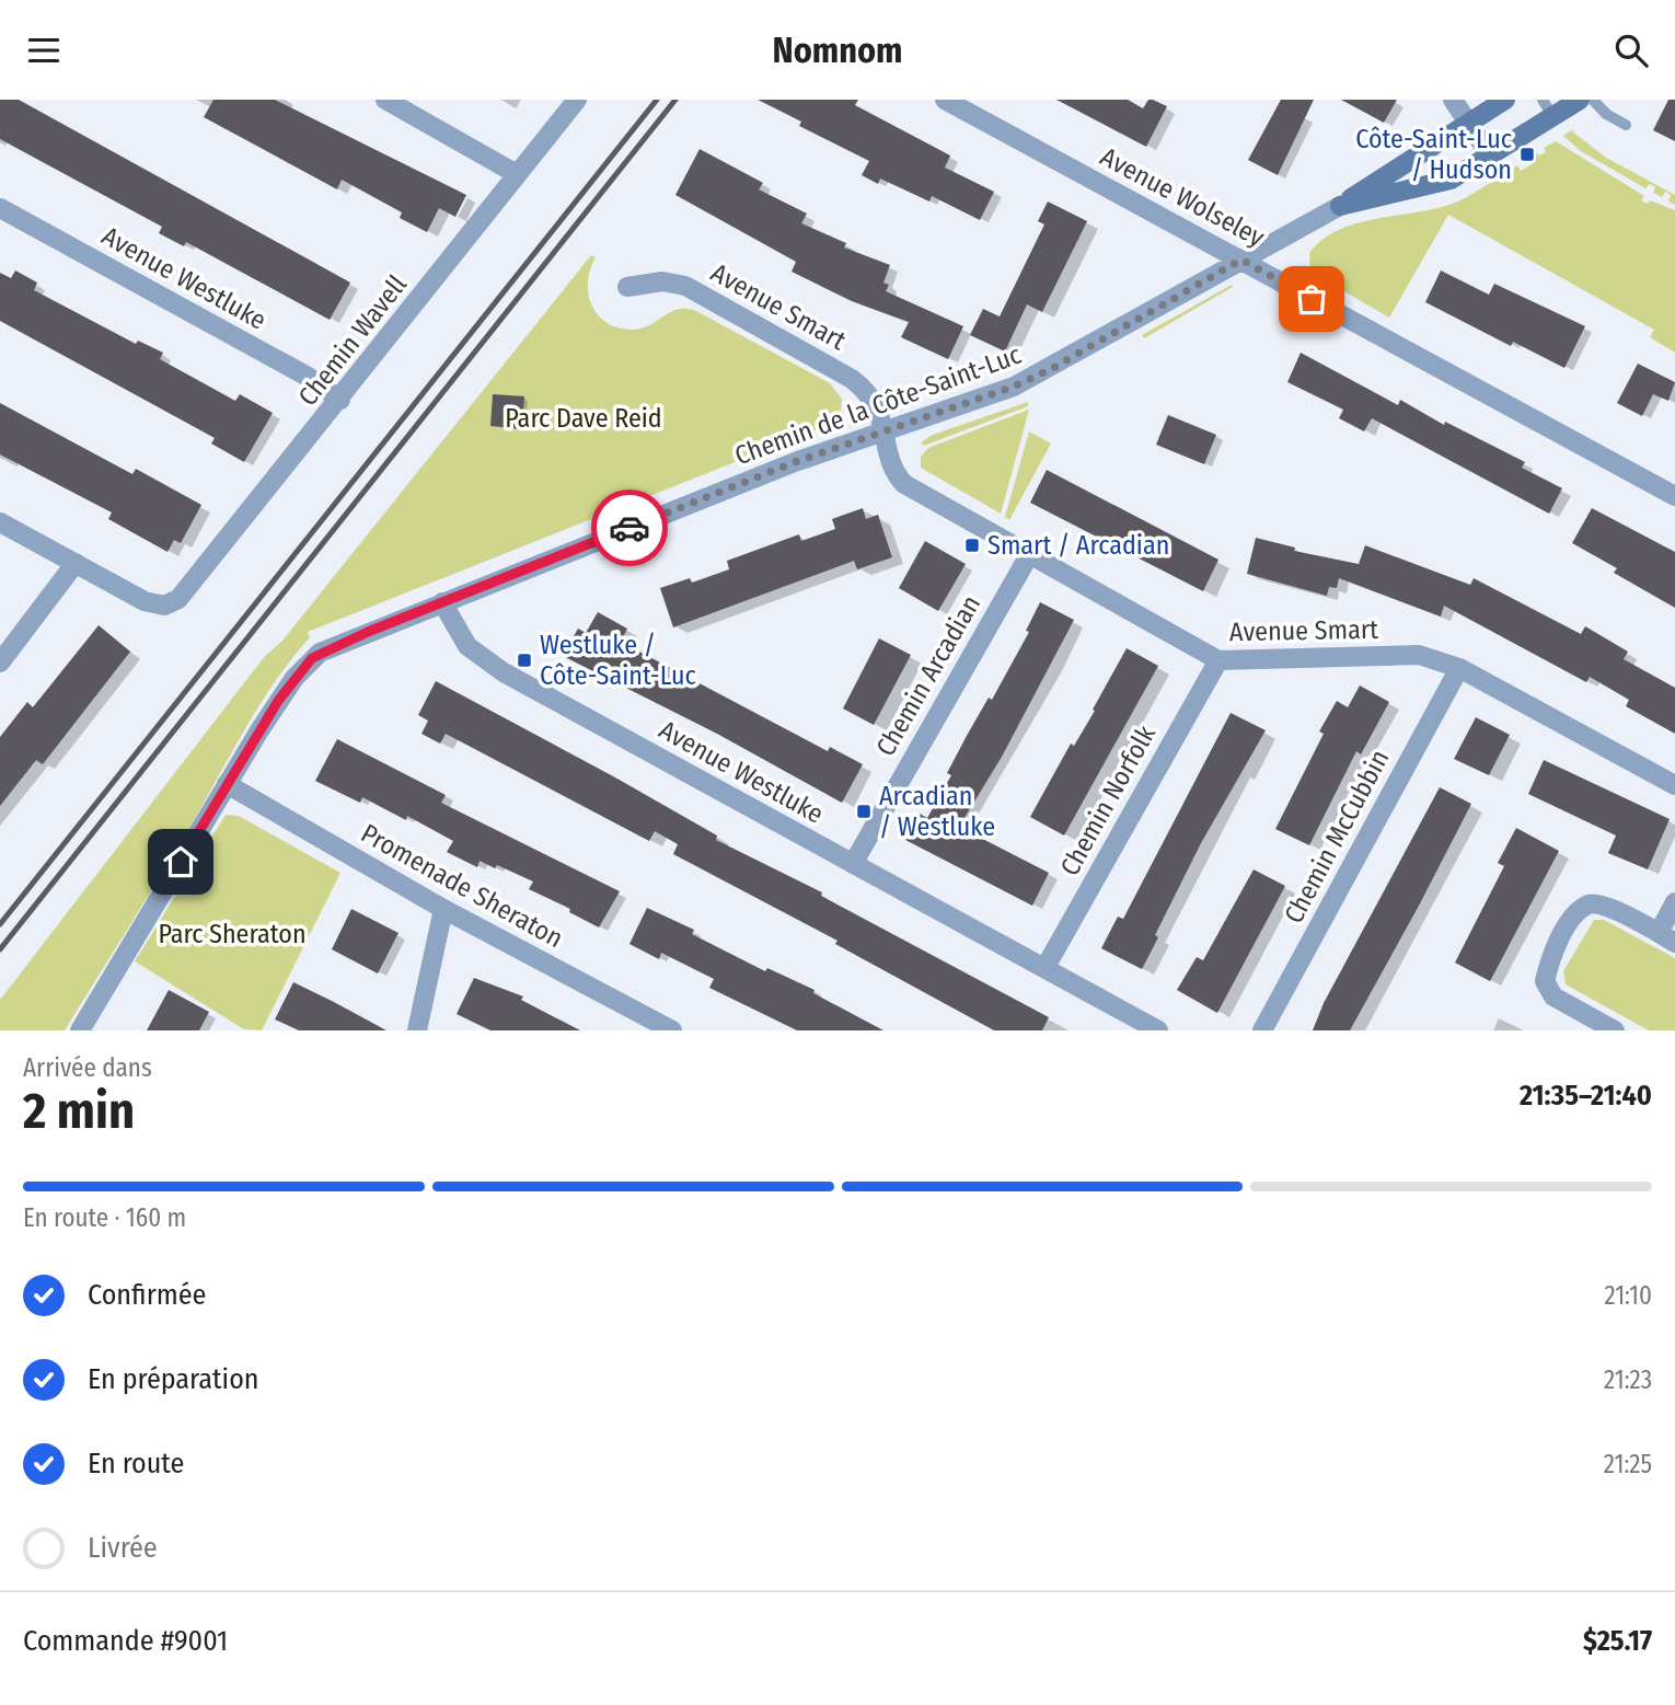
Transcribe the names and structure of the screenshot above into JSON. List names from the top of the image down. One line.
{"streets":{"main road":["Chemin de la Côte-Saint-Luc"],"street":["Avenue Wolseley","Avenue Westluke","Avenue Smart","Chemin Wavell","Chemin Arcadian","Chemin Norfolk","Chemin McCubbin","Promenade Sheraton"]},"crossings":[["Avenue Wolseley","Chemin de la Côte-Saint-Luc"],["Avenue Westluke","Chemin Wavell"],["Avenue Westluke","Chemin de la Côte-Saint-Luc"],["Avenue Westluke","Chemin Arcadian"],["Avenue Westluke","Chemin Norfolk"],["Avenue Smart","Chemin de la Côte-Saint-Luc"],["Avenue Smart","Chemin Arcadian"],["Avenue Smart","Chemin Norfolk"],["Avenue Smart","Chemin McCubbin"],["Chemin de la Côte-Saint-Luc","Promenade Sheraton"]],"parks":["Parc Dave Reid","Parc Sheraton"],"places":{"transit":["Côte-Saint-Luc / Hudson","Smart / Arcadian","Westluke / Côte-Saint-Luc","Arcadian / Westluke"]},"page":{"header":"Nomnom","heading":["2 min","Arrivée dans","21:35–21:40"],"panel":["Commande #9001","$25.17"],"bar":"En route · 160 m","list":[["Confirmée","21:10"],["En préparation","21:23"],["En route","21:25"],"Livrée"]}}
